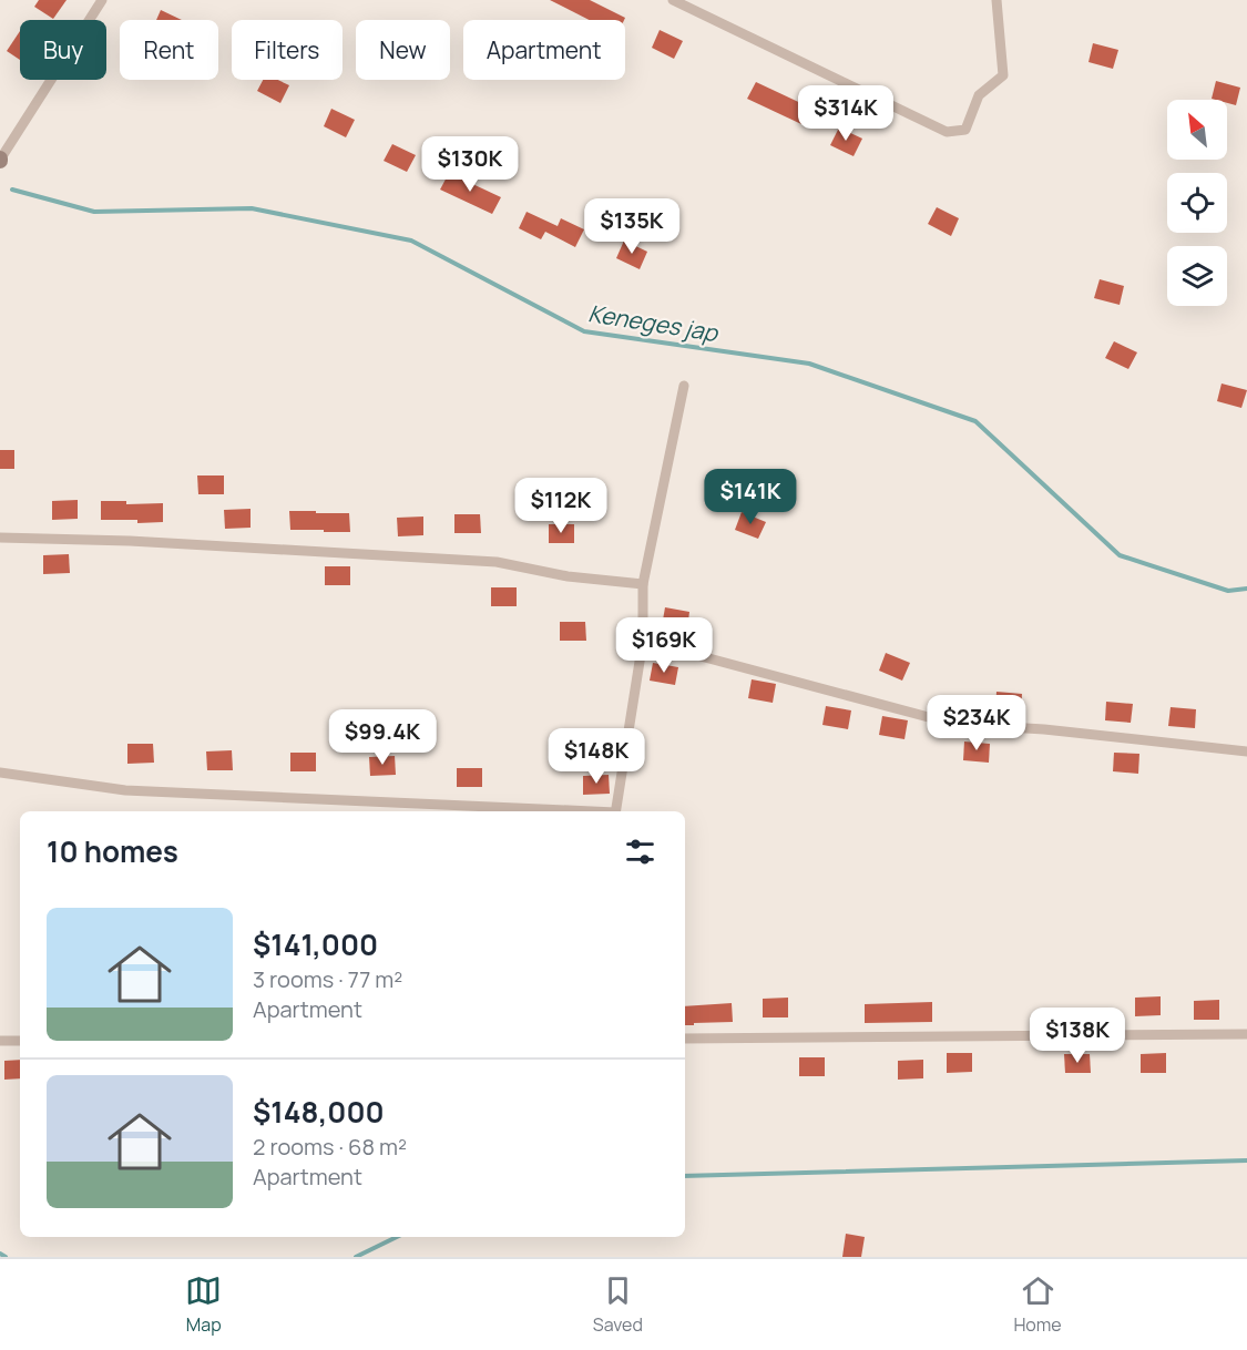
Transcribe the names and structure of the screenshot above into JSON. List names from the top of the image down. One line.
{"water":["Keneges jap"],"north":"top left","page":{"chip":["Buy","Rent","Filters","New","Apartment"],"price":["$314K","$130K","$135K","$141K","$112K","$169K","$234K","$99.4K","$148K","$138K"],"heading":"10 homes","list":[{"name":"$141,000","note":"3 rooms · 77 m² · Apartment"},{"name":"$148,000","note":"2 rooms · 68 m² · Apartment"}],"tabs":["Map","Saved","Home"]}}
